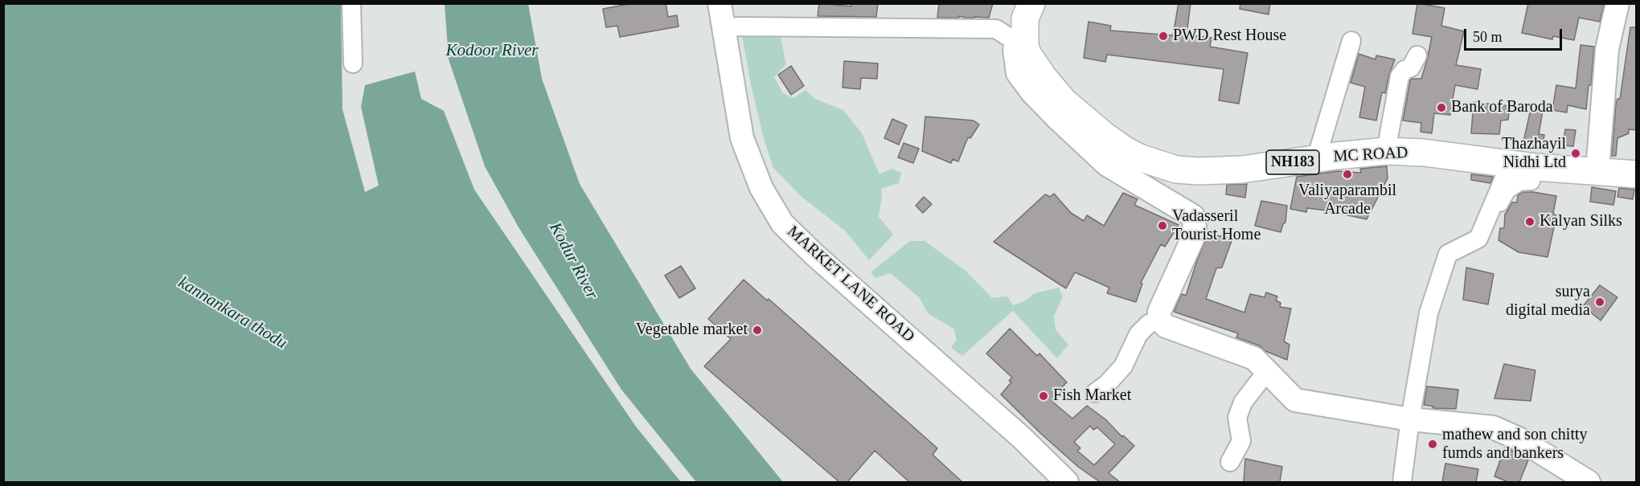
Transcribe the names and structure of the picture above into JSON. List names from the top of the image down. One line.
{"streets":{"highway":["MC ROAD","NH183"],"main road":["MARKET LANE ROAD"]},"water":["Kodoor River","Kodur River","kannankara thodu"],"places":["PWD Rest House","Bank of Baroda","Thazhayil Nidhi Ltd","Valiyaparambil Arcade","Kalyan Silks","Vadasseril Tourist Home","surya digital media","Vegetable market","Fish Market","mathew and son chitty fumds and bankers"],"scale_bar":"50 m"}
